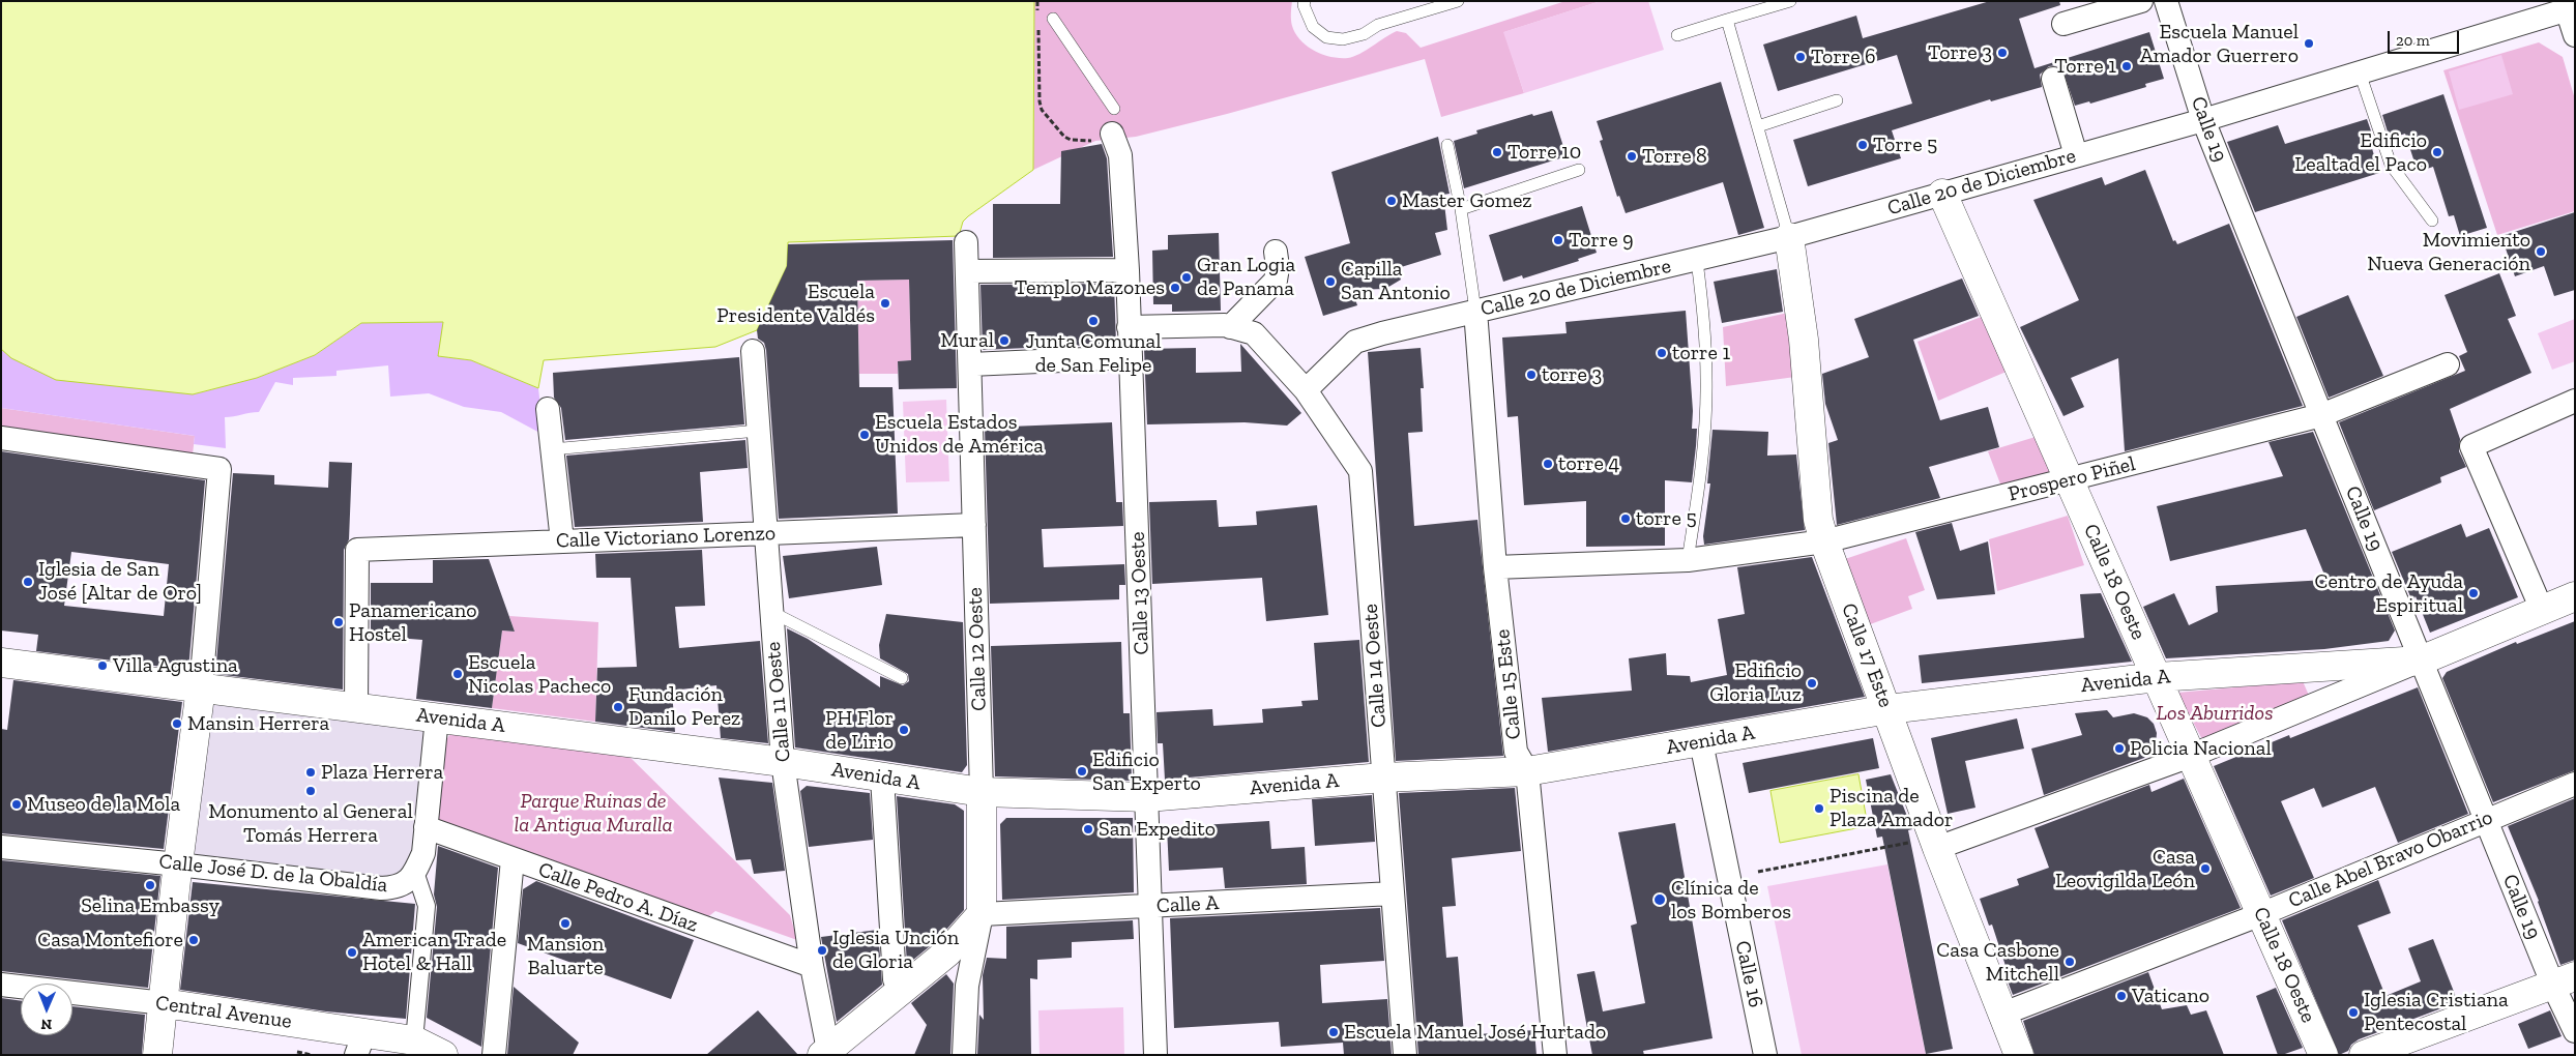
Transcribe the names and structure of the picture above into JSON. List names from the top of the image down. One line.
{"streets":{"street":["Calle 19","Calle 20 de Diciembre","Prospero Piñel","Calle Victoriano Lorenzo","Calle 18 Oeste","Calle 13 Oeste","Calle 12 Oeste","Calle 17 Este","Calle 14 Oeste","Avenida A","Calle 15 Este","Calle 11 Oeste","Calle Abel Bravo Obarrio","Calle José D. de la Obaldía","Calle Pedro A. Díaz","Calle A","Calle 16","Central Avenue"]},"crossings":[["Calle 19","Calle 20 de Diciembre"],["Calle 19","Prospero Piñel"],["Calle 19","Avenida A"],["Calle 19","Calle Abel Bravo Obarrio"],["Calle 20 de Diciembre","Calle 18 Oeste"],["Calle 20 de Diciembre","Calle 17 Este"],["Calle 20 de Diciembre","Calle 14 Oeste"],["Calle 20 de Diciembre","Calle 15 Este"],["Prospero Piñel","Calle 18 Oeste"],["Prospero Piñel","Calle 17 Este"],["Prospero Piñel","Calle 15 Este"],["Calle Victoriano Lorenzo","Calle 12 Oeste"],["Calle Victoriano Lorenzo","Avenida A"],["Calle Victoriano Lorenzo","Calle 11 Oeste"],["Calle 18 Oeste","Avenida A"],["Calle 18 Oeste","Calle Abel Bravo Obarrio"],["Calle 13 Oeste","Calle 14 Oeste"],["Calle 13 Oeste","Avenida A"],["Calle 13 Oeste","Calle A"],["Calle 12 Oeste","Avenida A"],["Calle 12 Oeste","Calle A"],["Calle 17 Este","Avenida A"],["Calle 17 Este","Calle Abel Bravo Obarrio"],["Calle 14 Oeste","Avenida A"],["Calle 14 Oeste","Calle A"],["Avenida A","Calle 15 Este"],["Avenida A","Calle 11 Oeste"],["Avenida A","Calle José D. de la Obaldía"],["Avenida A","Calle 16"],["Calle 11 Oeste","Calle Pedro A. Díaz"],["Calle José D. de la Obaldía","Calle Pedro A. Díaz"]],"parks":["Los Aburridos","Parque Ruinas de la Antigua Muralla"],"places":["Escuela Manuel Amador Guerrero","Torre 3","Torre 6","Torre 1","Torre 5","Torre 10","Edificio Lealtad el Paco","Torre 8","Master Gomez","Torre 9","Movimiento Nueva Generación","Gran Logia de Panama","Capilla San Antonio","Templo Mazones","Escuela Presidente Valdés","Junta Comunal de San Felipe","Mural","torre 1","torre 3","Escuela Estados Unidos de América","torre 4","torre 5","Iglesia de San José [Altar de Oro]","Centro de Ayuda Espiritual","Panamericano Hostel","Villa Agustina","Escuela Nicolas Pacheco","Edificio Gloria Luz","Fundación Danilo Perez","Mansin Herrera","PH Flor de Lirio","Policia Nacional","Edificio San Experto","Plaza Herrera","Monumento al General Tomás Herrera","Museo de la Mola","Piscina de Plaza Amador","San Expedito","Casa Leovigilda León","Selina Embassy","Clínica de los Bomberos","Mansion Baluarte","Casa Montefiore","Iglesia Unción de Gloria","American Trade Hotel & Hall","Casa Casbone Mitchell","Vaticano","Iglesia Cristiana Pentecostal","Escuela Manuel José Hurtado"],"scale_bar":"20 m","north":"bottom"}
